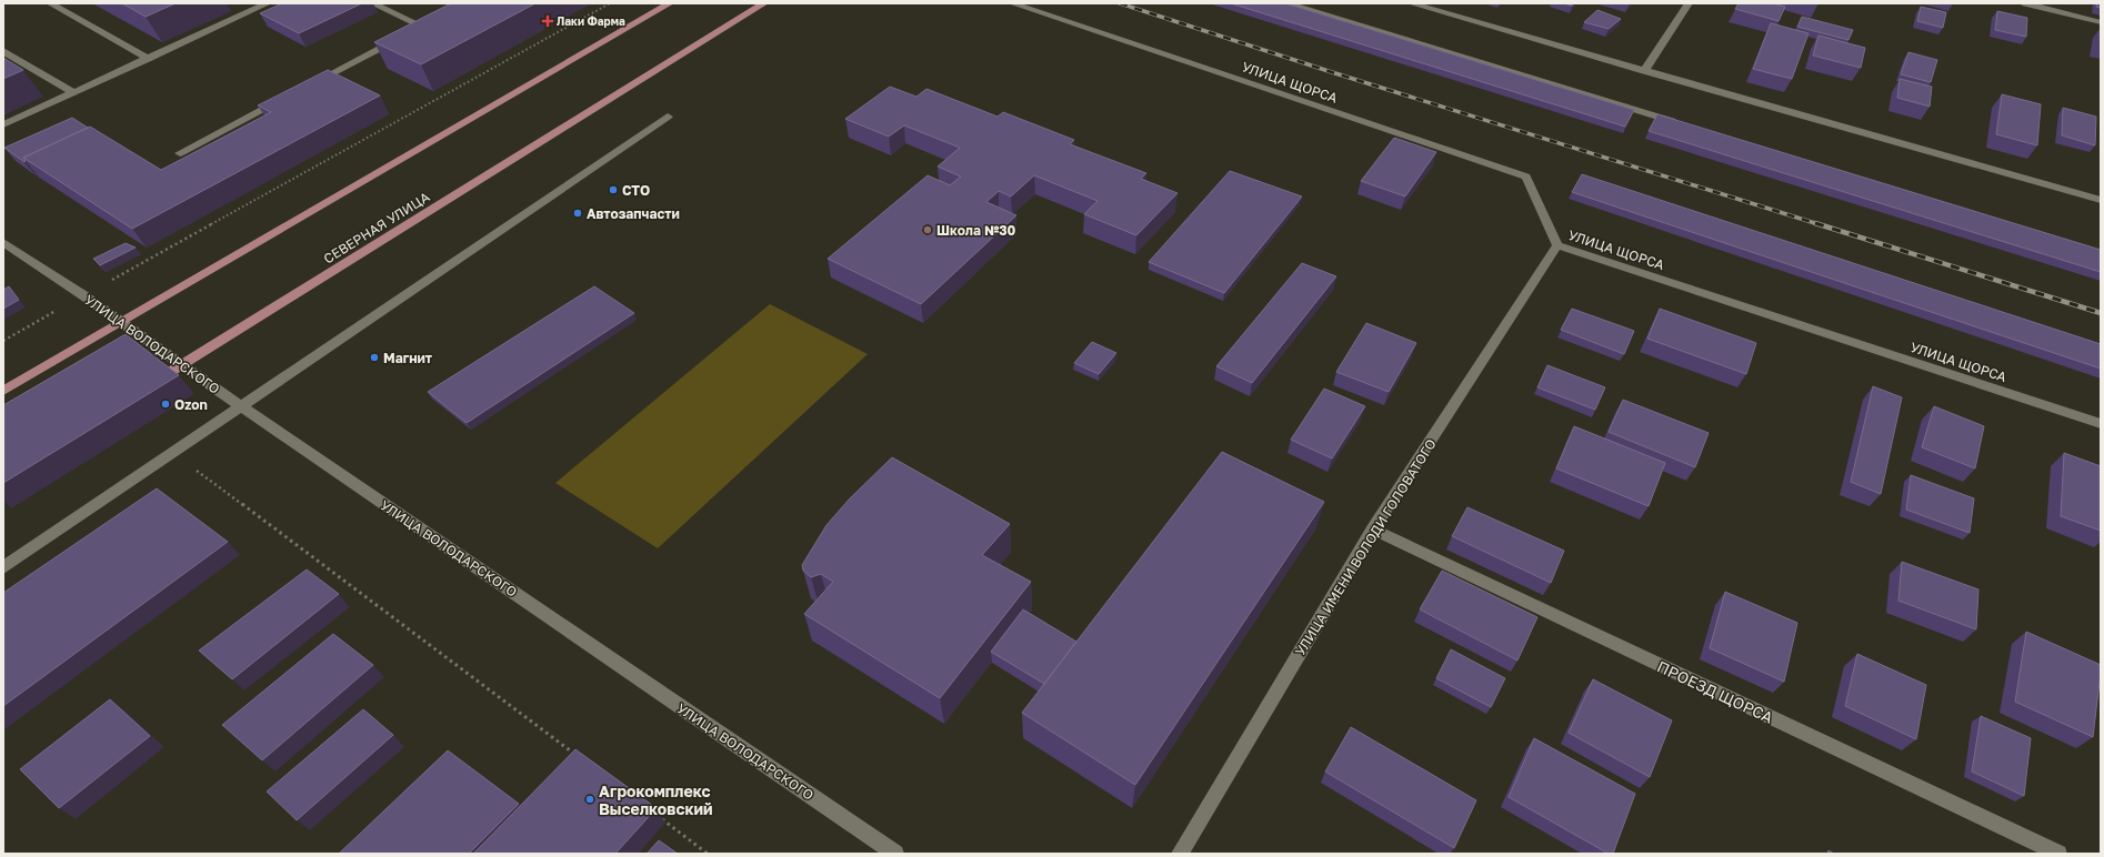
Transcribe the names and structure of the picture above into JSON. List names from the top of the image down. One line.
{"streets":{"main road":["СЕВЕРНАЯ УЛИЦА"],"street":["УЛИЦА ЩОРСА","УЛИЦА ВОЛОДАРСКОГО","УЛИЦА ИМЕНИ ВОЛОДИ ГОЛОВАТОГО","ПРОЕЗД ЩОРСА"]},"crossings":[["УЛИЦА ЩОРСА","УЛИЦА ИМЕНИ ВОЛОДИ ГОЛОВАТОГО"],["УЛИЦА ИМЕНИ ВОЛОДИ ГОЛОВАТОГО","ПРОЕЗД ЩОРСА"]],"places":{"health":["Лаки Фарма"],"other":["СТО","Автозапчасти","Школа №30","Магнит","Ozon","Агрокомплекс Выселковский"]}}
